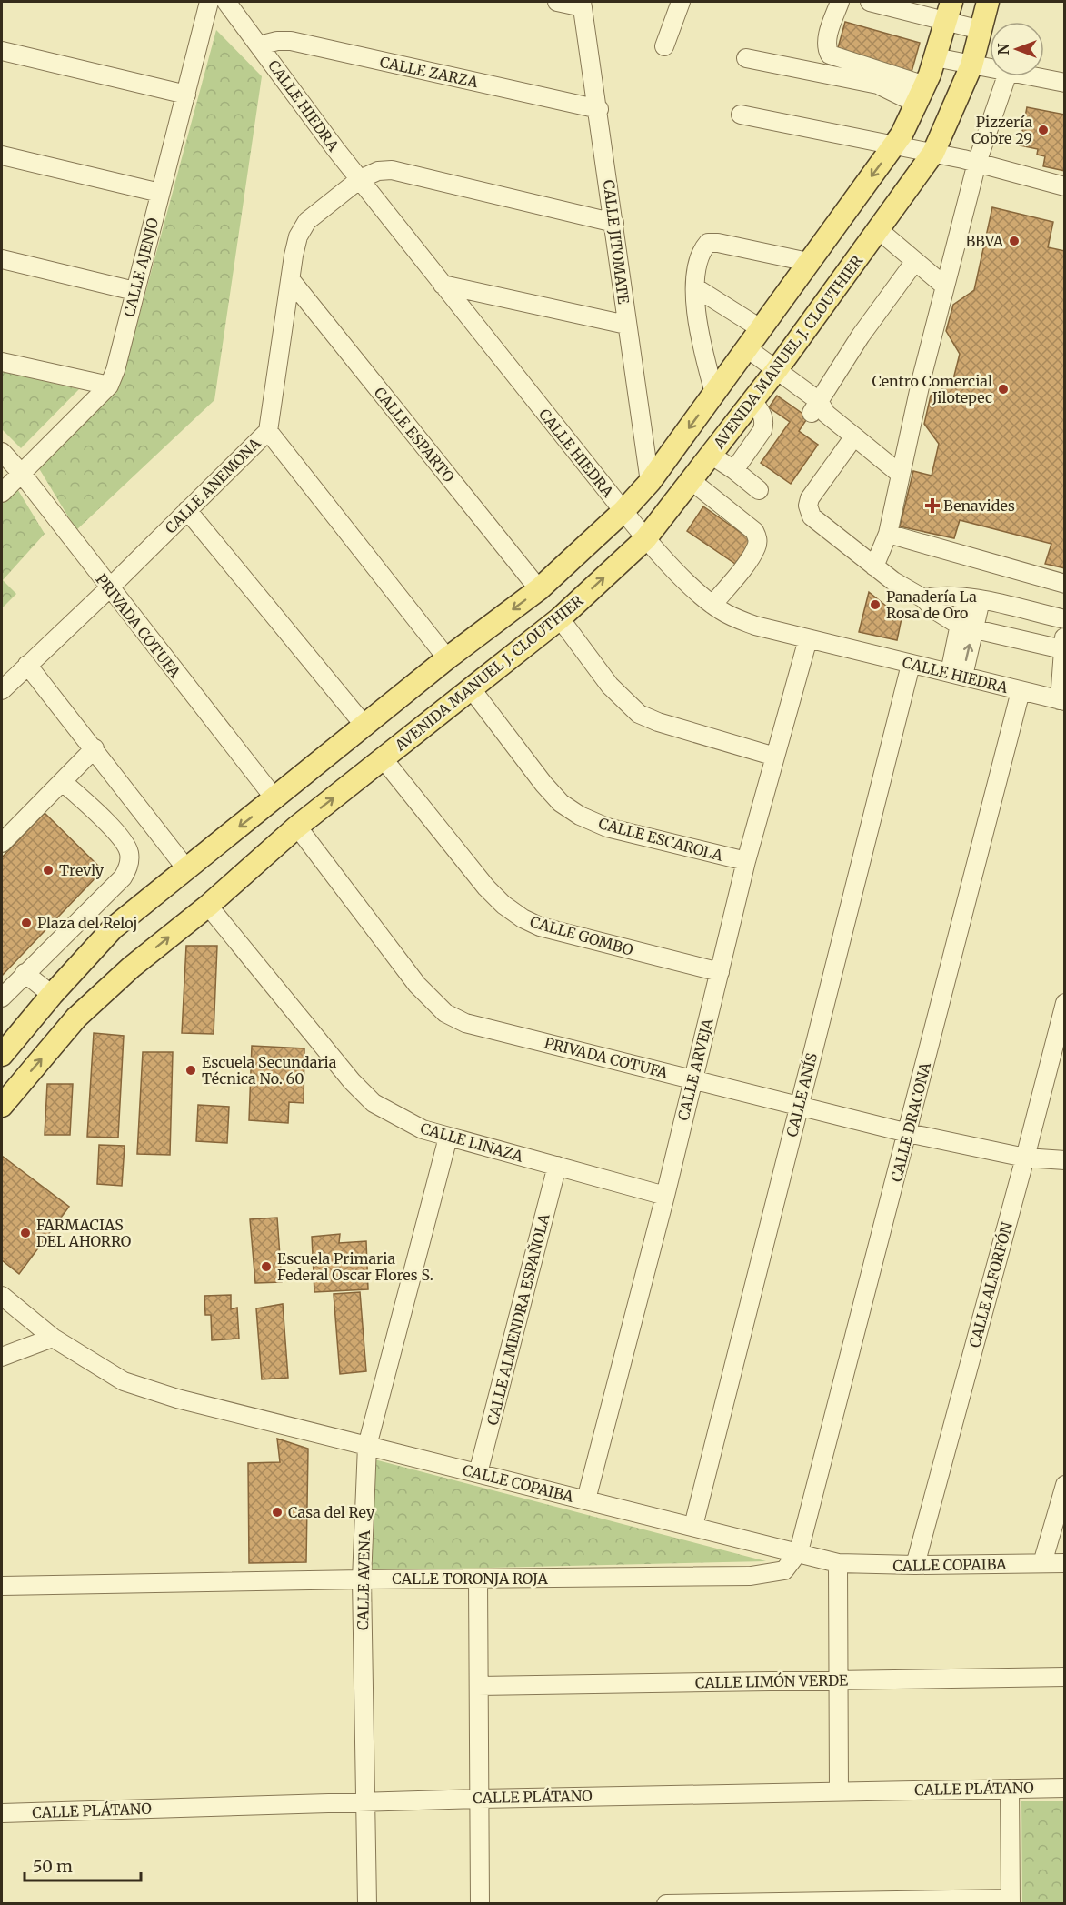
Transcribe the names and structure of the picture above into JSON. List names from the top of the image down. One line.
{"streets":{"main road":["AVENIDA MANUEL J. CLOUTHIER"],"street":["CALLE ZARZA","CALLE HIEDRA","CALLE JITOMATE","CALLE AJENJO","CALLE ESPARTO","CALLE ANEMONA","PRIVADA COTUFA","CALLE ESCAROLA","CALLE GOMBO","CALLE ARVEJA","CALLE ANÍS","CALLE DRACONA","CALLE LINAZA","CALLE ALFORFÓN","CALLE ALMENDRA ESPAÑOLA","CALLE COPAIBA","CALLE TORONJA ROJA","CALLE AVENA","CALLE LIMÓN VERDE","CALLE PLÁTANO"]},"crossings":[["CALLE ZARZA","CALLE HIEDRA"],["CALLE ZARZA","CALLE JITOMATE"],["CALLE HIEDRA","CALLE AJENJO"],["CALLE HIEDRA","AVENIDA MANUEL J. CLOUTHIER"],["CALLE HIEDRA","CALLE ANEMONA"],["CALLE HIEDRA","CALLE ARVEJA"],["CALLE HIEDRA","CALLE ANÍS"],["CALLE HIEDRA","CALLE DRACONA"],["CALLE JITOMATE","CALLE ANEMONA"],["CALLE AJENJO","PRIVADA COTUFA"],["AVENIDA MANUEL J. CLOUTHIER","PRIVADA COTUFA"],["AVENIDA MANUEL J. CLOUTHIER","CALLE ESCAROLA"],["AVENIDA MANUEL J. CLOUTHIER","CALLE GOMBO"],["AVENIDA MANUEL J. CLOUTHIER","CALLE LINAZA"],["CALLE ESPARTO","CALLE ANEMONA"],["CALLE ANEMONA","PRIVADA COTUFA"],["PRIVADA COTUFA","CALLE ARVEJA"],["PRIVADA COTUFA","CALLE ANÍS"],["PRIVADA COTUFA","CALLE DRACONA"],["PRIVADA COTUFA","CALLE ALFORFÓN"],["CALLE ESCAROLA","CALLE ARVEJA"],["CALLE GOMBO","CALLE ARVEJA"],["CALLE ARVEJA","CALLE LINAZA"],["CALLE ARVEJA","CALLE COPAIBA"],["CALLE ANÍS","CALLE COPAIBA"],["CALLE DRACONA","CALLE COPAIBA"],["CALLE DRACONA","CALLE TORONJA ROJA"],["CALLE LINAZA","CALLE ALMENDRA ESPAÑOLA"],["CALLE LINAZA","CALLE AVENA"],["CALLE ALFORFÓN","CALLE COPAIBA"],["CALLE ALMENDRA ESPAÑOLA","CALLE COPAIBA"],["CALLE COPAIBA","CALLE TORONJA ROJA"],["CALLE COPAIBA","CALLE AVENA"],["CALLE TORONJA ROJA","CALLE AVENA"],["CALLE AVENA","CALLE PLÁTANO"]],"places":{"other":["Pizzería Cobre 29","BBVA","Centro Comercial Jilotepec","Panadería La Rosa de Oro","Trevly","Plaza del Reloj","Escuela Secundaria Técnica No. 60","FARMACIAS DEL AHORRO","Escuela Primaria Federal Oscar Flores S.","Casa del Rey"],"health":["Benavides"]},"scale_bar":"50 m","north":"left"}
